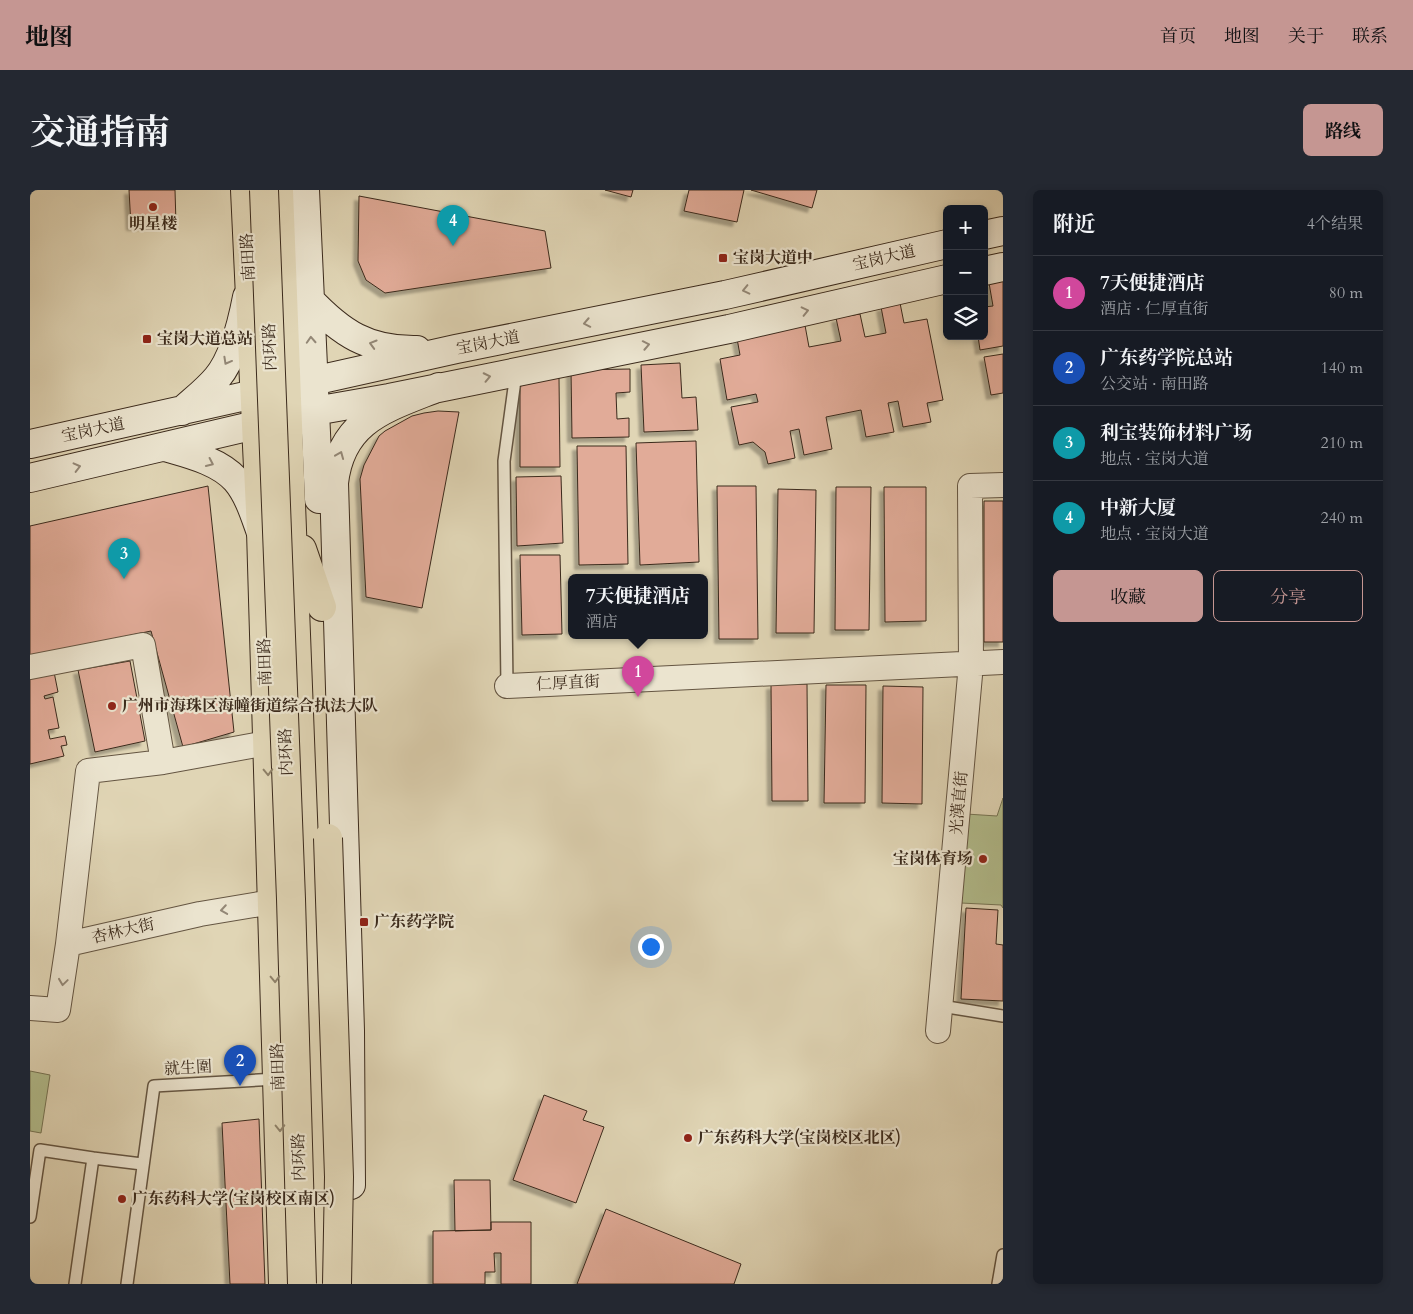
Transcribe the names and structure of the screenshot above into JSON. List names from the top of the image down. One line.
{"streets":{"main road":["南田路","宝岗大道","内环路"],"street":["仁厚直街","光漢直街","杏林大街"],"lane":["就生圍"]},"crossings":[["南田路","宝岗大道"],["南田路","内环路"],["南田路","杏林大街"],["南田路","就生圍"],["宝岗大道","仁厚直街"],["仁厚直街","光漢直街"]],"one_way":["杏林大街"],"places":{"other":["明星楼","广州市海珠区海幢街道综合执法大队","宝岗体育场","广东药科大学(宝岗校区北区)","广东药科大学(宝岗校区南区)"],"transit":["宝岗大道中","宝岗大道总站","广东药学院"]},"page":{"header":"地图","nav":["首页","地图","关于","联系"],"title":"交通指南","buttons":["路线",["收藏","分享"]],"heading":["附近","4个结果"],"map_buttons":["+","−"],"pins":["4","3","1","2"],"list":[{"mark":"1","name":"7天便捷酒店","note":"酒店 · 仁厚直街","value":"80 m"},{"mark":"2","name":"广东药学院总站","note":"公交站 · 南田路","value":"140 m"},{"mark":"3","name":"利宝装饰材料广场","note":"地点 · 宝岗大道","value":"210 m"},{"mark":"4","name":"中新大厦","note":"地点 · 宝岗大道","value":"240 m"}],"popup":["7天便捷酒店","酒店"]}}
